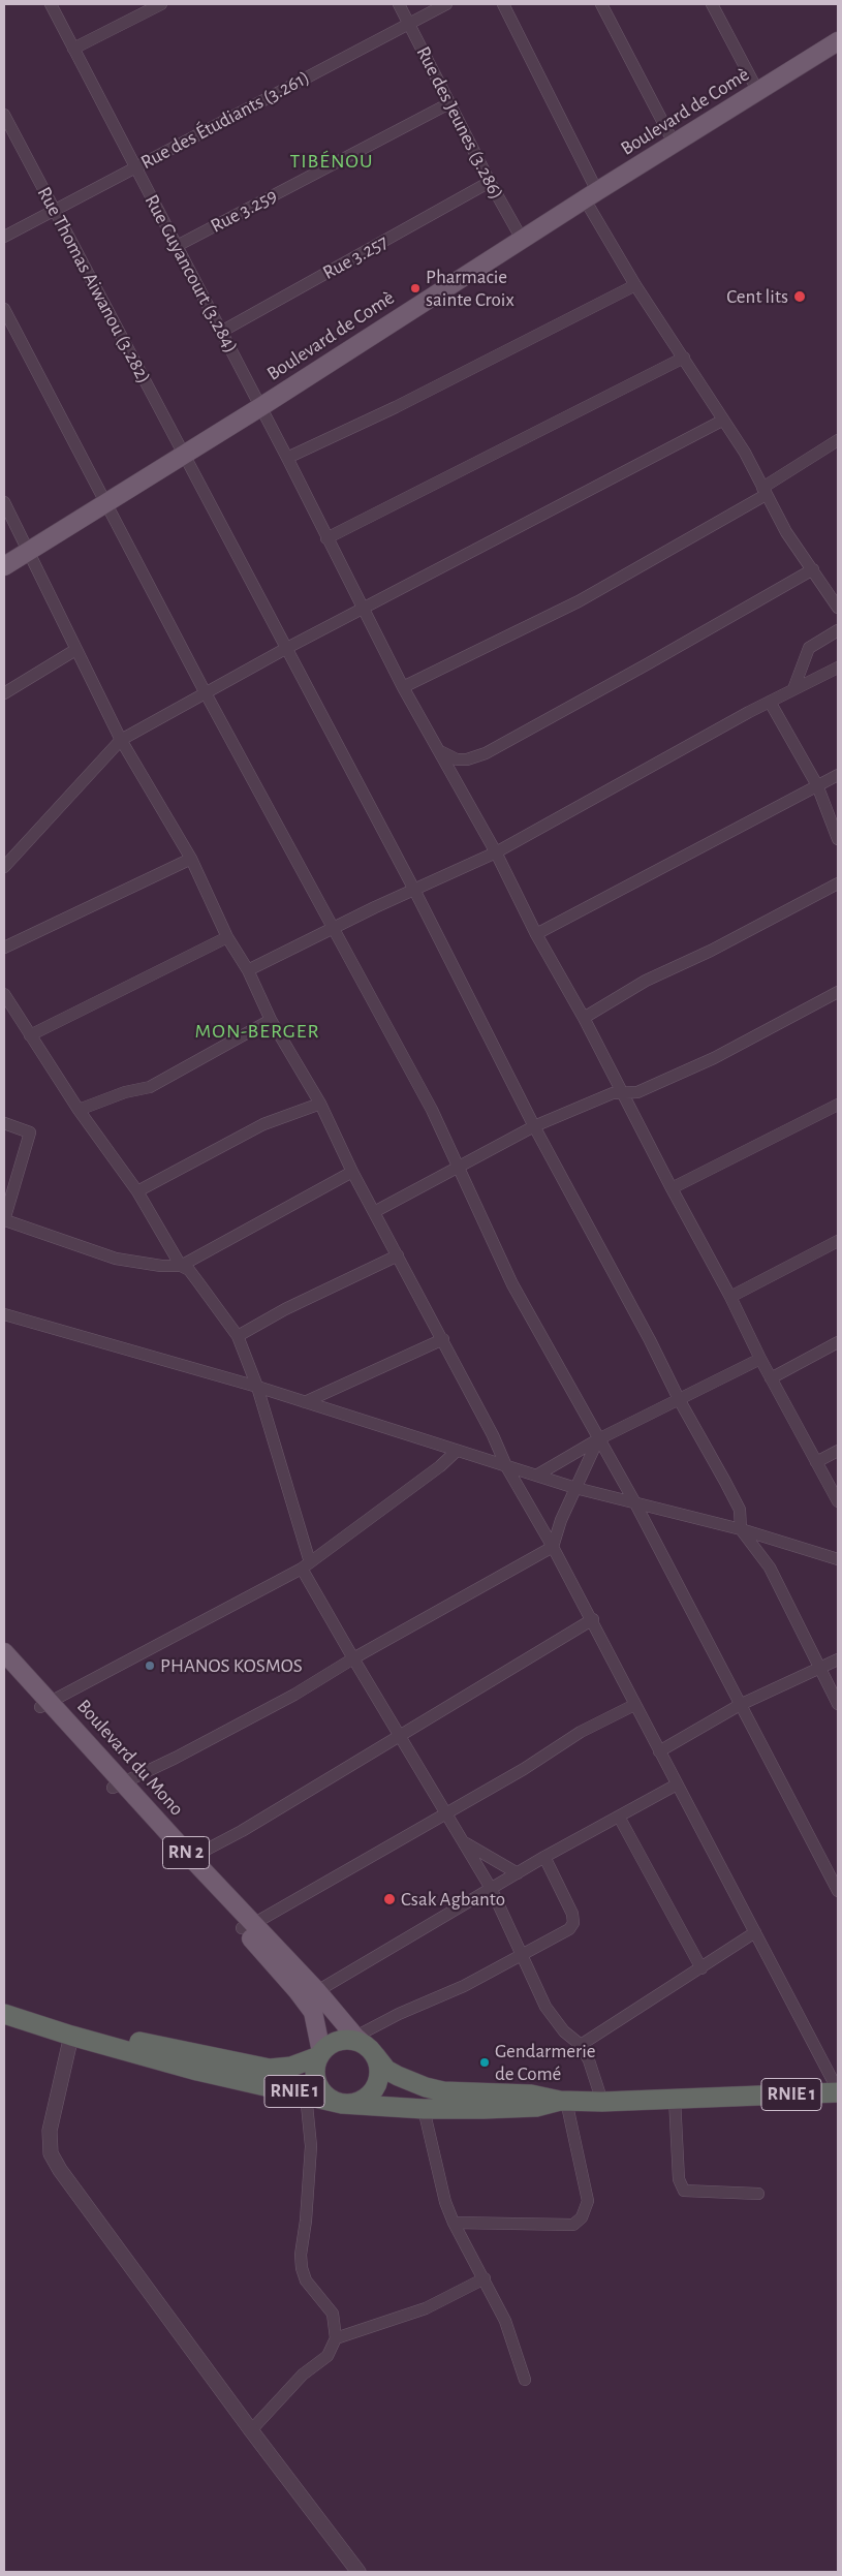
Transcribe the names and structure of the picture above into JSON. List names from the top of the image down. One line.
{"streets":{"highway":["RNIE 1"],"main road":["Boulevard de Comè","Boulevard du Mono","RN 2"],"street":["Rue des Étudiants (3.261)","Rue des Jeunes (3.286)","Rue 3.259","Rue 3.257","Rue Guyancourt (3.284)","Rue Thomas Aiwanou (3.282)"]},"crossings":[["Boulevard de Comè","Rue des Jeunes (3.286)"],["Boulevard de Comè","Rue Guyancourt (3.284)"],["Boulevard de Comè","Rue Thomas Aiwanou (3.282)"],["Rue des Étudiants (3.261)","Rue des Jeunes (3.286)"],["Rue des Étudiants (3.261)","Rue Guyancourt (3.284)"],["Rue des Étudiants (3.261)","Rue Thomas Aiwanou (3.282)"],["Rue des Jeunes (3.286)","Rue 3.259"],["Rue des Jeunes (3.286)","Rue 3.257"],["Rue 3.259","Rue Guyancourt (3.284)"],["Rue 3.257","Rue Guyancourt (3.284)"],["Boulevard du Mono","RNIE 1"]],"districts":["TIBÉNOU","MON-BERGER"],"places":["Pharmacie sainte Croix","Cent lits","PHANOS KOSMOS","Csak Agbanto","Gendarmerie de Comé"]}
